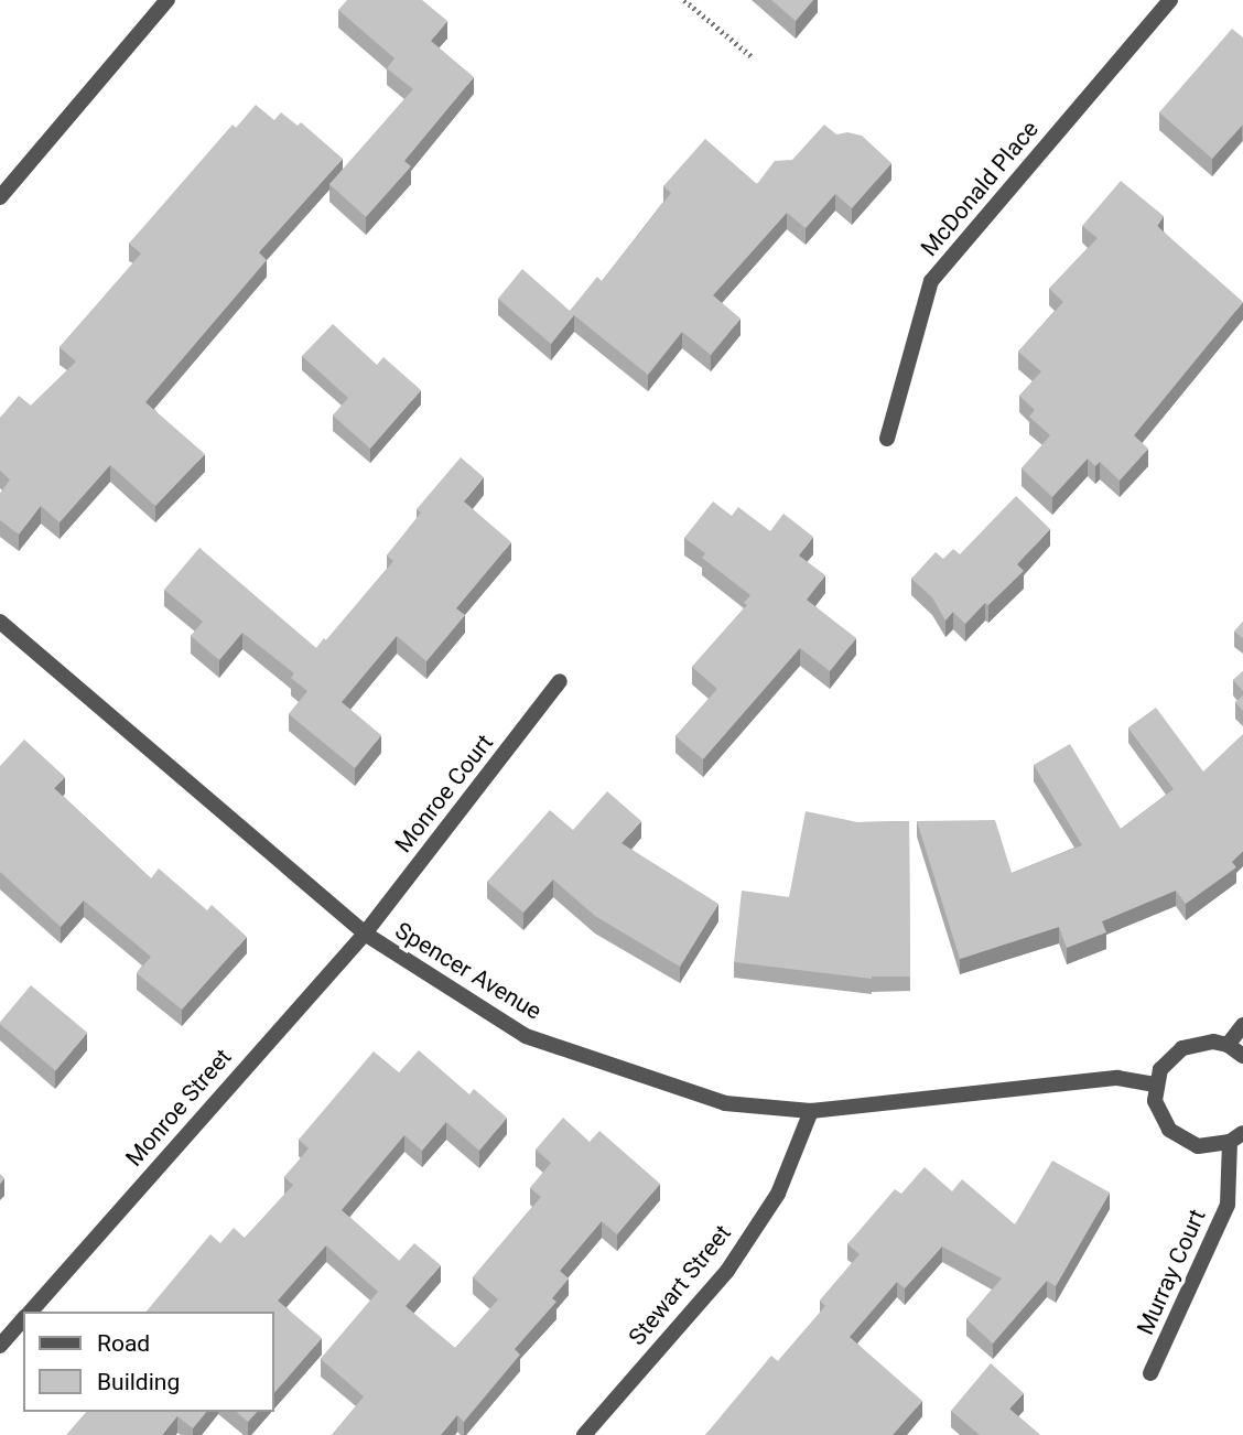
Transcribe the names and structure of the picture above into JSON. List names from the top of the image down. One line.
{"streets":{"street":["McDonald Place","Monroe Court","Spencer Avenue","Monroe Street","Murray Court","Stewart Street"]},"crossings":[["Monroe Court","Spencer Avenue"],["Monroe Court","Monroe Street"],["Spencer Avenue","Monroe Street"],["Spencer Avenue","Stewart Street"]],"legend":["Road","Building"]}
